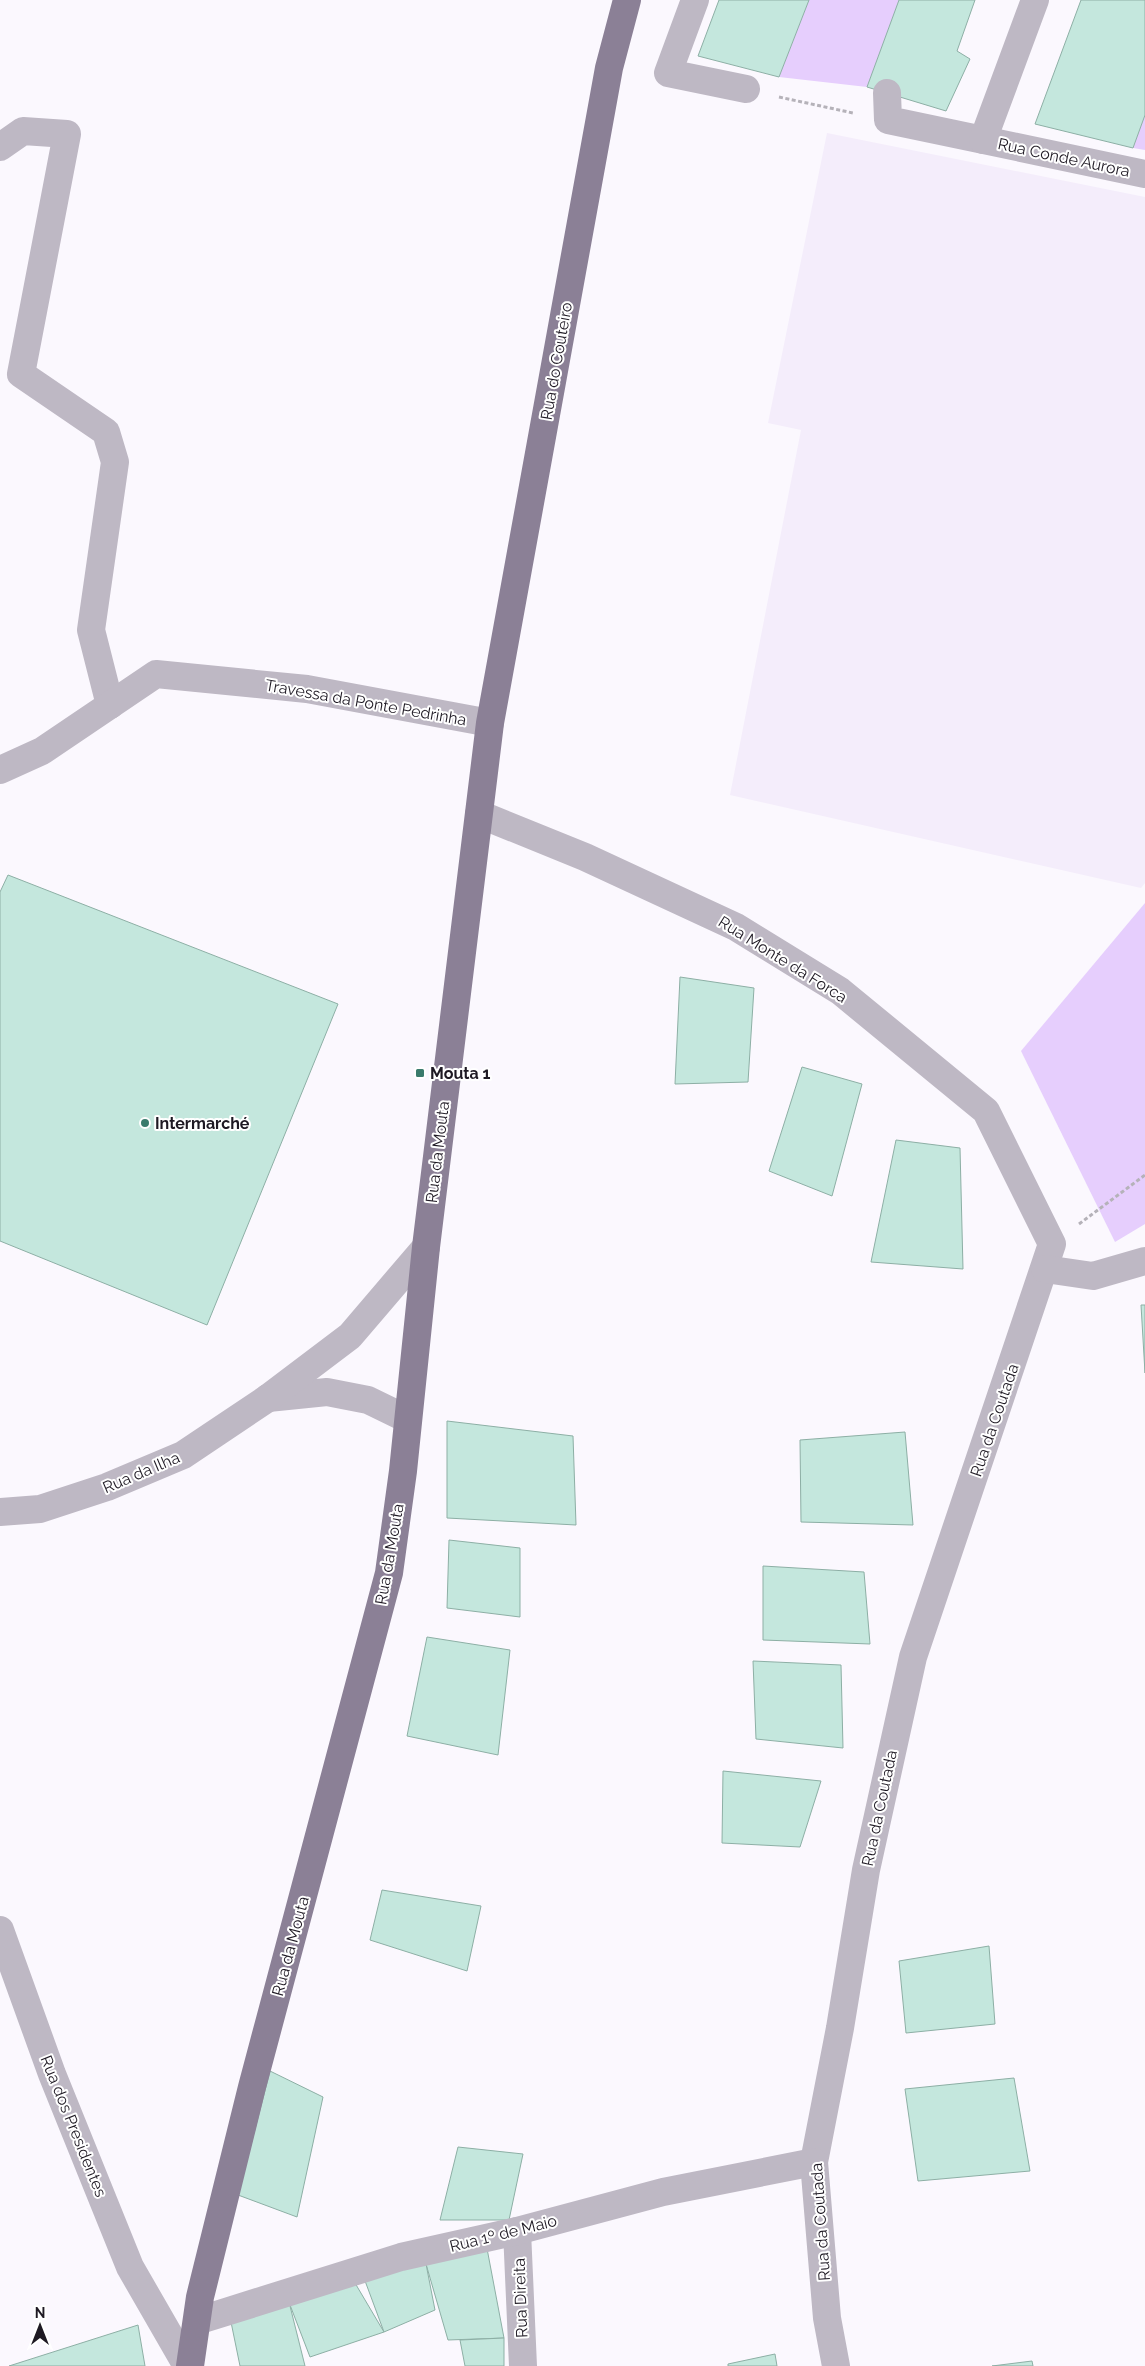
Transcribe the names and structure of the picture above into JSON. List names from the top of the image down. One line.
{"streets":{"main road":["Rua do Couteiro","Rua da Mouta"],"street":["Rua Conde Aurora","Travessa da Ponte Pedrinha","Rua Monte da Forca","Rua da Coutada","Rua da Ilha","Rua dos Presidentes","Rua 1º de Maio","Rua Direita"]},"crossings":[["Rua do Couteiro","Travessa da Ponte Pedrinha"],["Rua do Couteiro","Rua da Mouta"],["Travessa da Ponte Pedrinha","Rua da Mouta"],["Rua Monte da Forca","Rua da Mouta"],["Rua Monte da Forca","Rua da Coutada"],["Rua da Mouta","Rua da Ilha"],["Rua da Mouta","Rua dos Presidentes"],["Rua da Mouta","Rua 1º de Maio"],["Rua da Coutada","Rua 1º de Maio"],["Rua 1º de Maio","Rua Direita"]],"places":{"transit":["Mouta 1"],"other":["Intermarché"]},"north":"top"}
